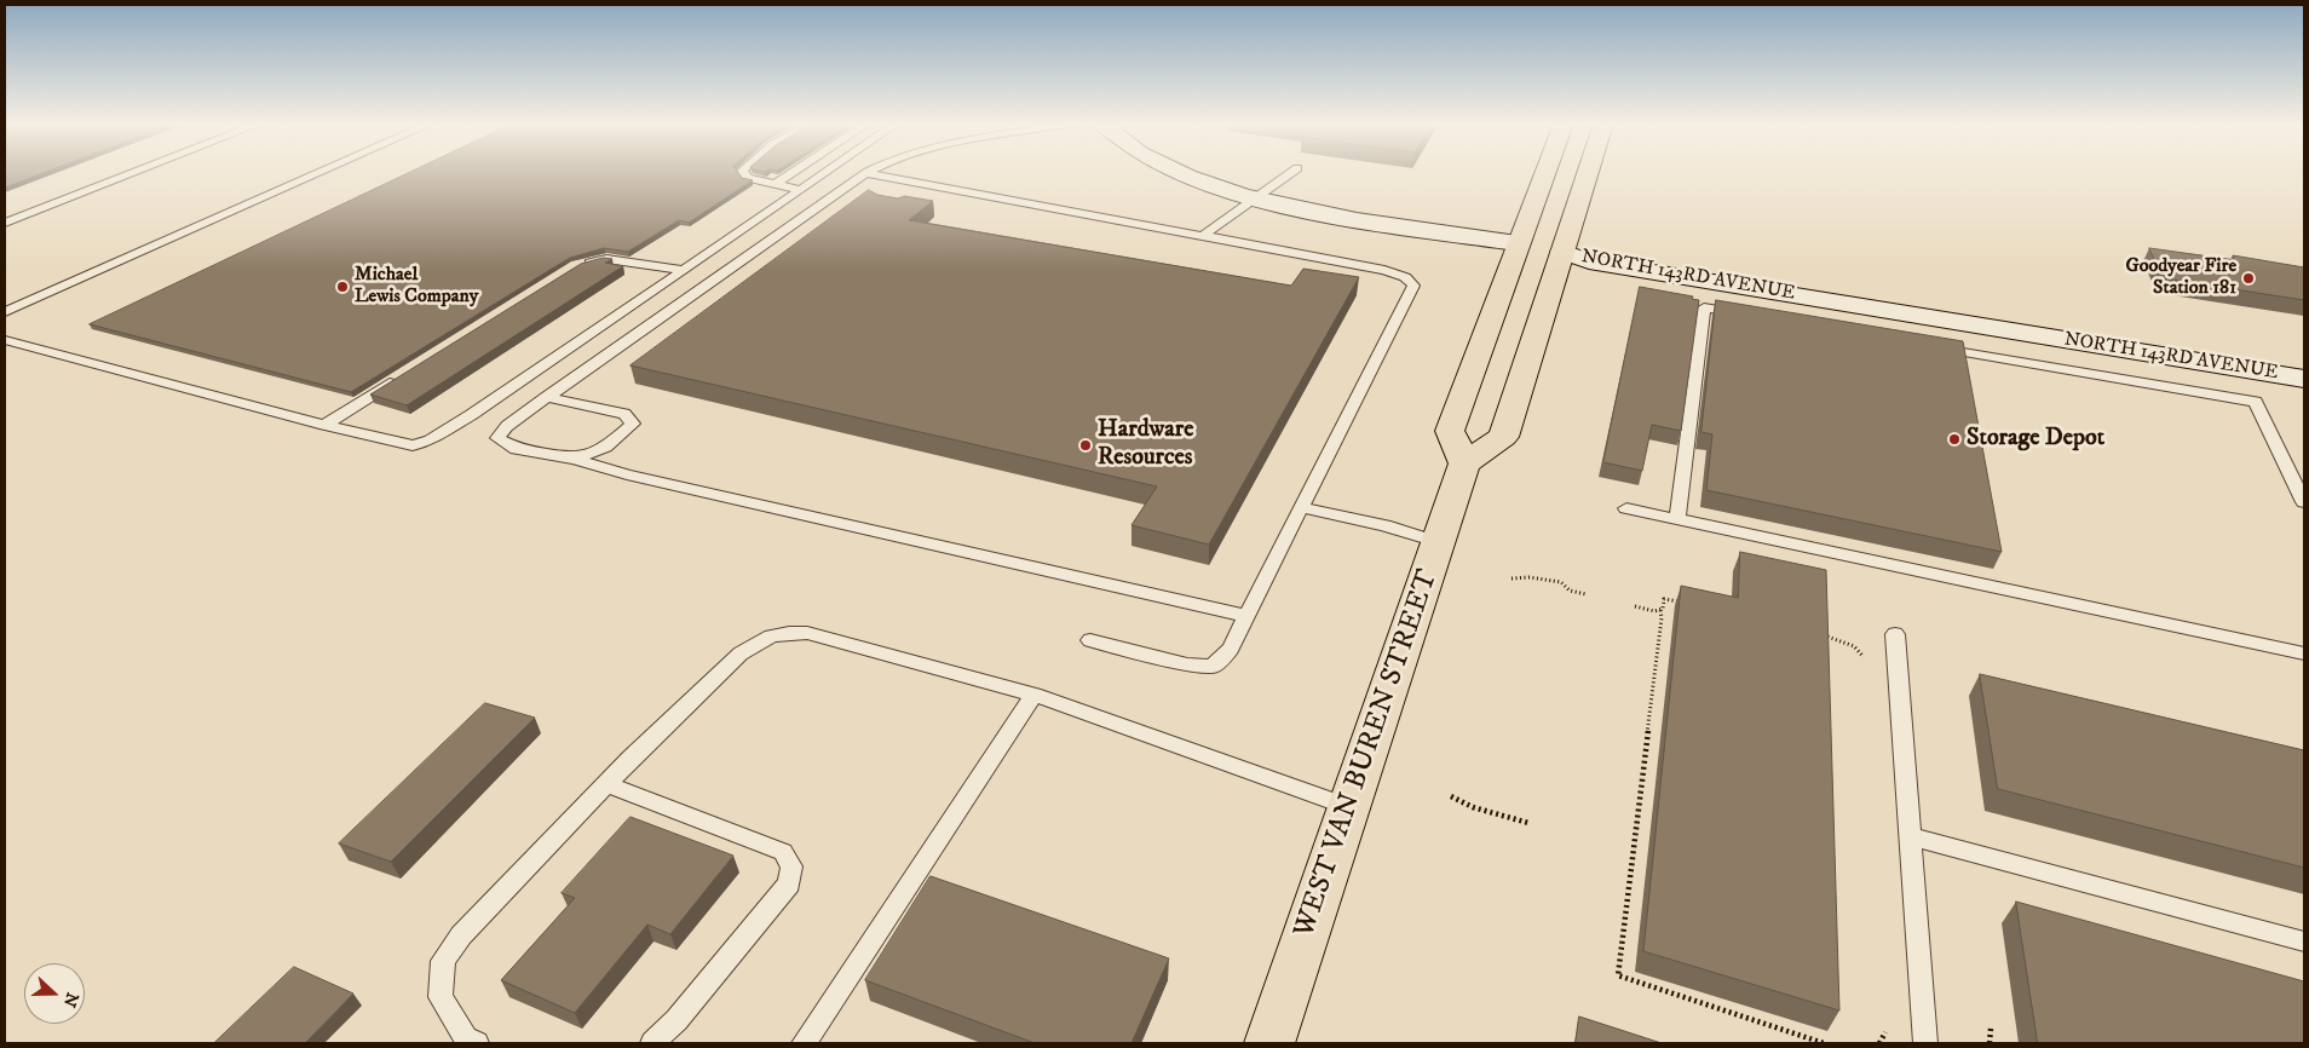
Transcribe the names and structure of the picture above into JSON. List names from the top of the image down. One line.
{"streets":{"main road":["WEST VAN BUREN STREET"],"street":["NORTH 143RD AVENUE"]},"places":["Goodyear Fire Station 181","Michael Lewis Company","Storage Depot","Hardware Resources"],"north":"right"}
